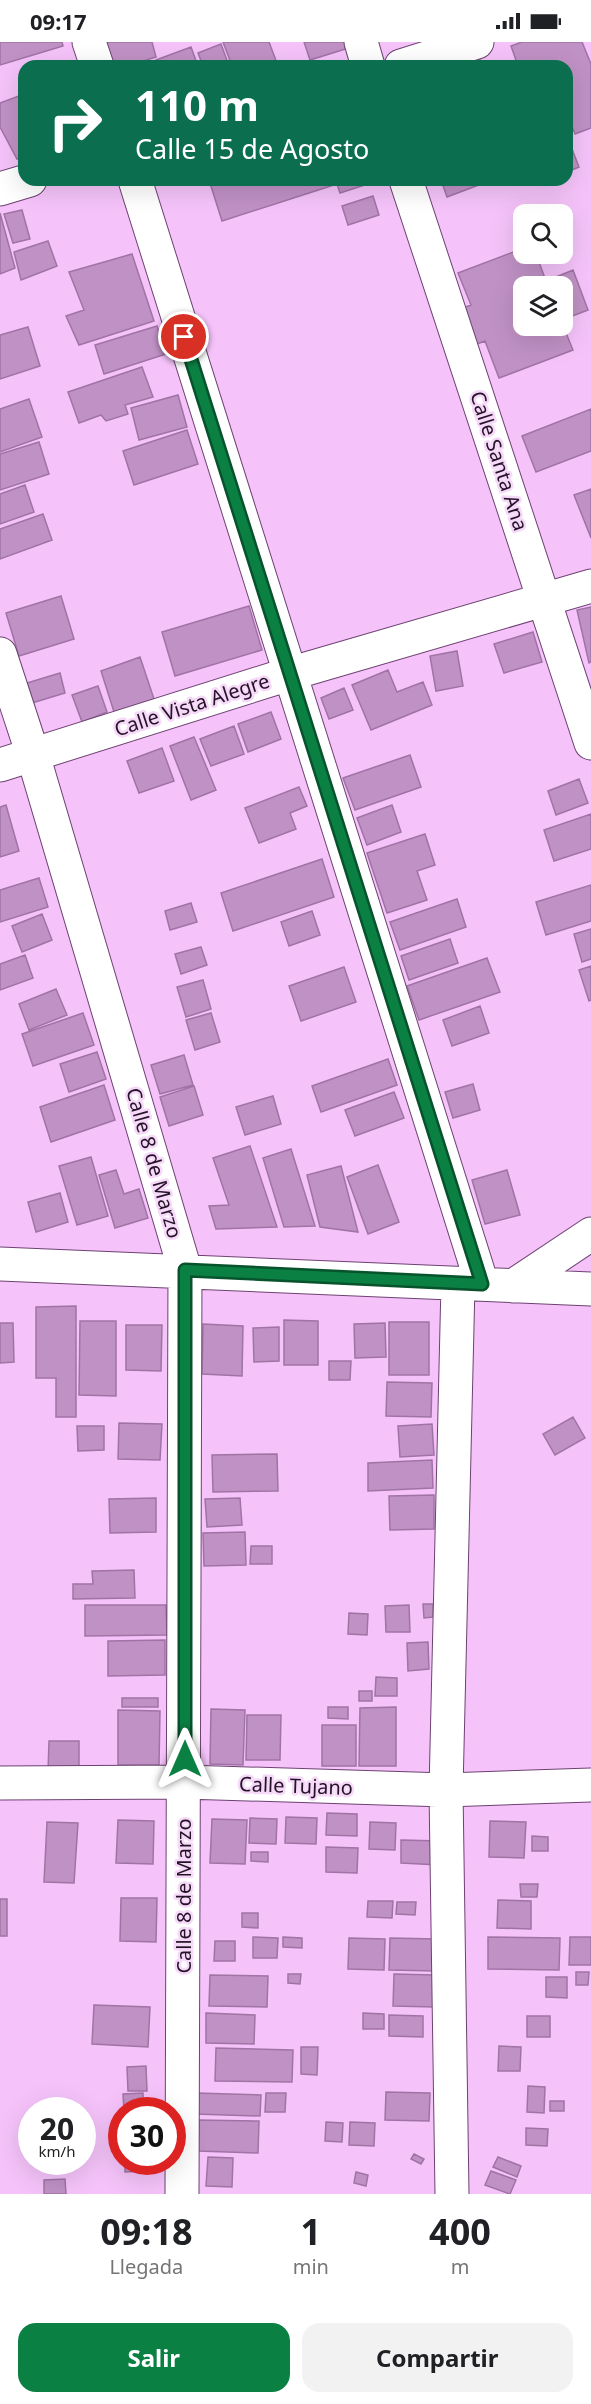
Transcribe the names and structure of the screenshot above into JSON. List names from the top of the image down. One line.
{"streets":{"street":["Calle Santa Ana","Calle Vista Alegre","Calle 8 de Marzo","Calle Tujano"]},"crossings":[["Calle Santa Ana","Calle Vista Alegre"],["Calle Vista Alegre","Calle 8 de Marzo"],["Calle 8 de Marzo","Calle Tujano"]],"page":{"status":"09:17","turn":["110 m","Calle 15 de Agosto"],"speed":"20 km/h","limit":"30","eta":["09:18","Llegada","1","min","400","m"],"buttons":["Salir","Compartir"]}}
